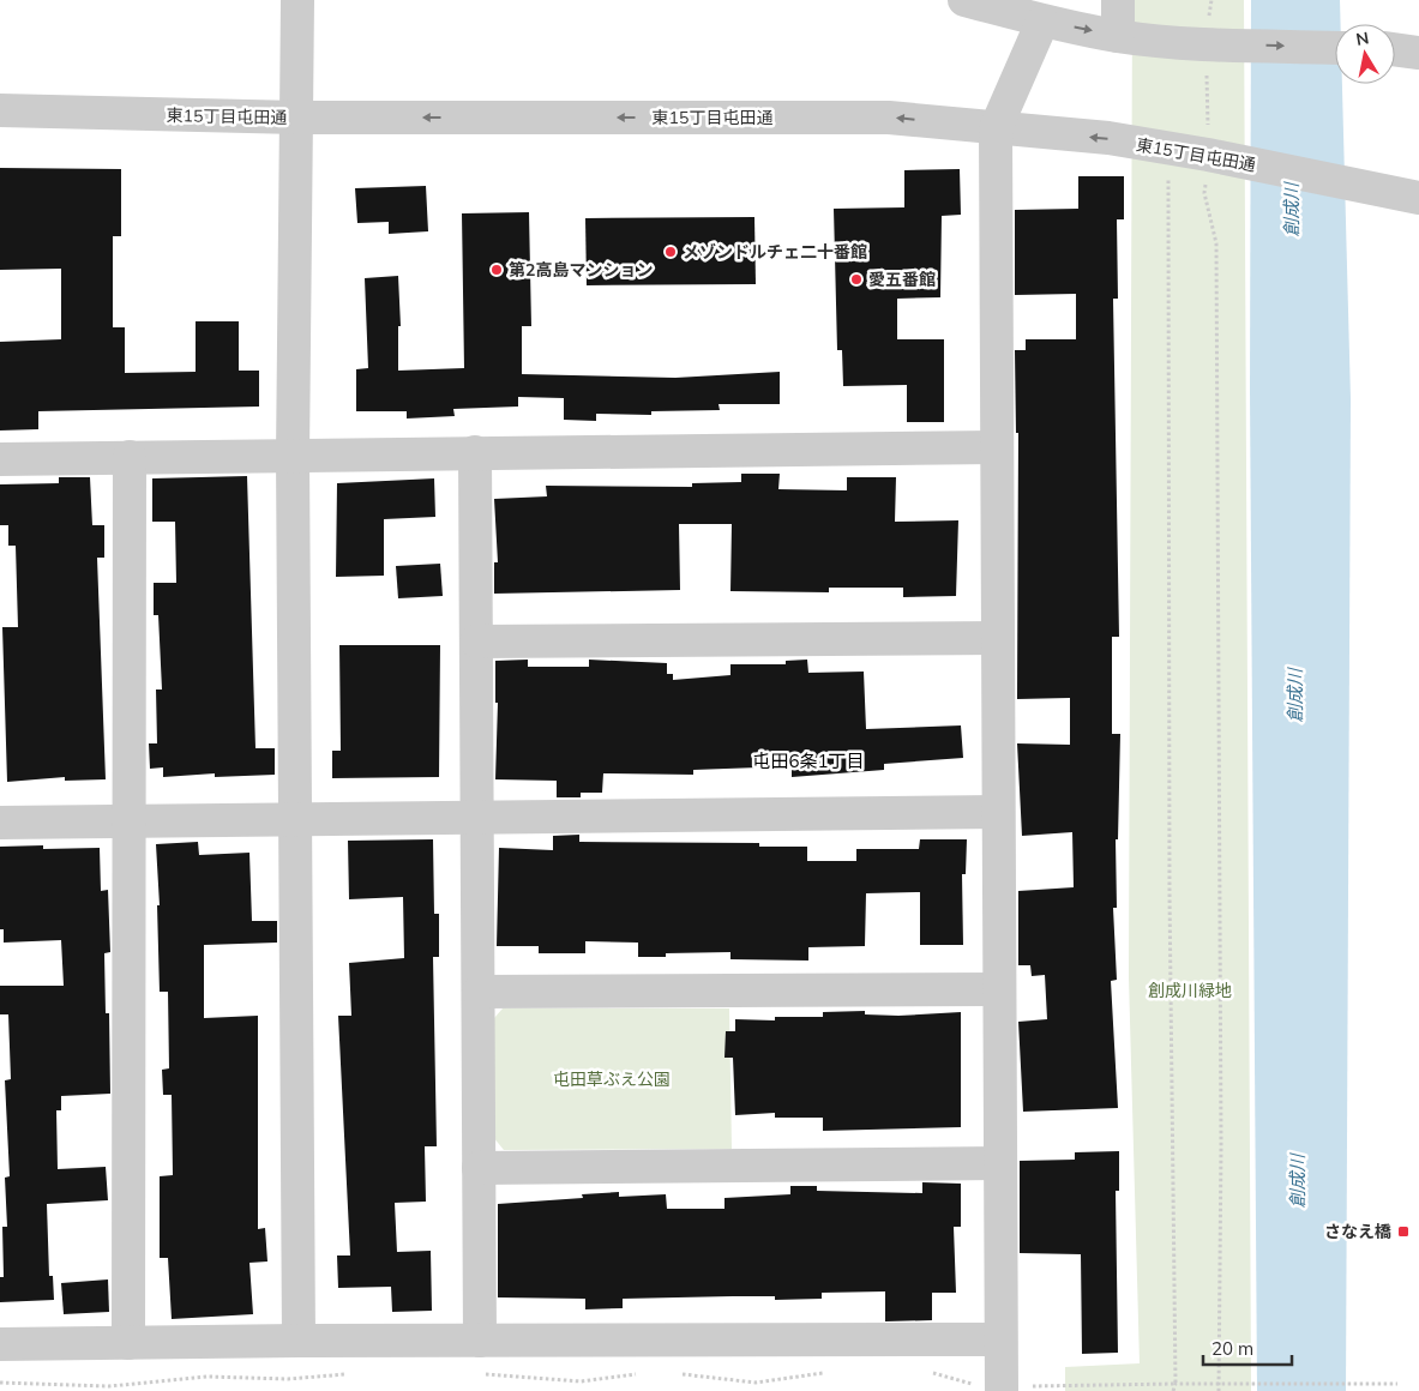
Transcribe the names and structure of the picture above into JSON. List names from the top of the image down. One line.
{"streets":{"street":["東15丁目屯田通"]},"districts":["屯田6条1丁目"],"water":["創成川"],"parks":["創成川緑地","屯田草ぶえ公園"],"places":{"other":["メゾンドルチェ二十番館","第2高島マンション","愛五番館"],"transit":["さなえ橋"]},"scale_bar":"20 m","north":"top"}
